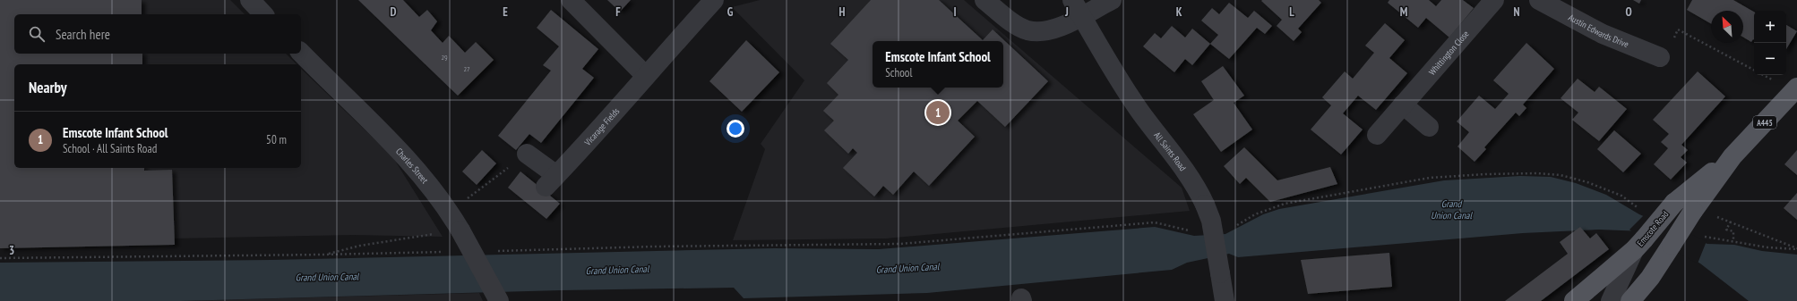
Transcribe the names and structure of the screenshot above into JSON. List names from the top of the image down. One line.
{"streets":{"main road":["A445","Emscote Road"],"street":["Austin Edwards Drive","Whittington Close","Vicarage Fields","All Saints Road","Charles Street"]},"water":["Grand Union Canal"],"house_numbers":["29","27"],"north":"top left","page":{"map_buttons":["+","−"],"search":"Search here","popup":["Emscote Infant School","School"],"heading":"Nearby","pins":"1","list":[{"mark":"1","name":"Emscote Infant School","note":"School · All Saints Road","value":"50 m"}]},"grid":{"columns":["D","E","F","G","H","I","J","K","L","M","N","O"],"rows":["3"]}}
